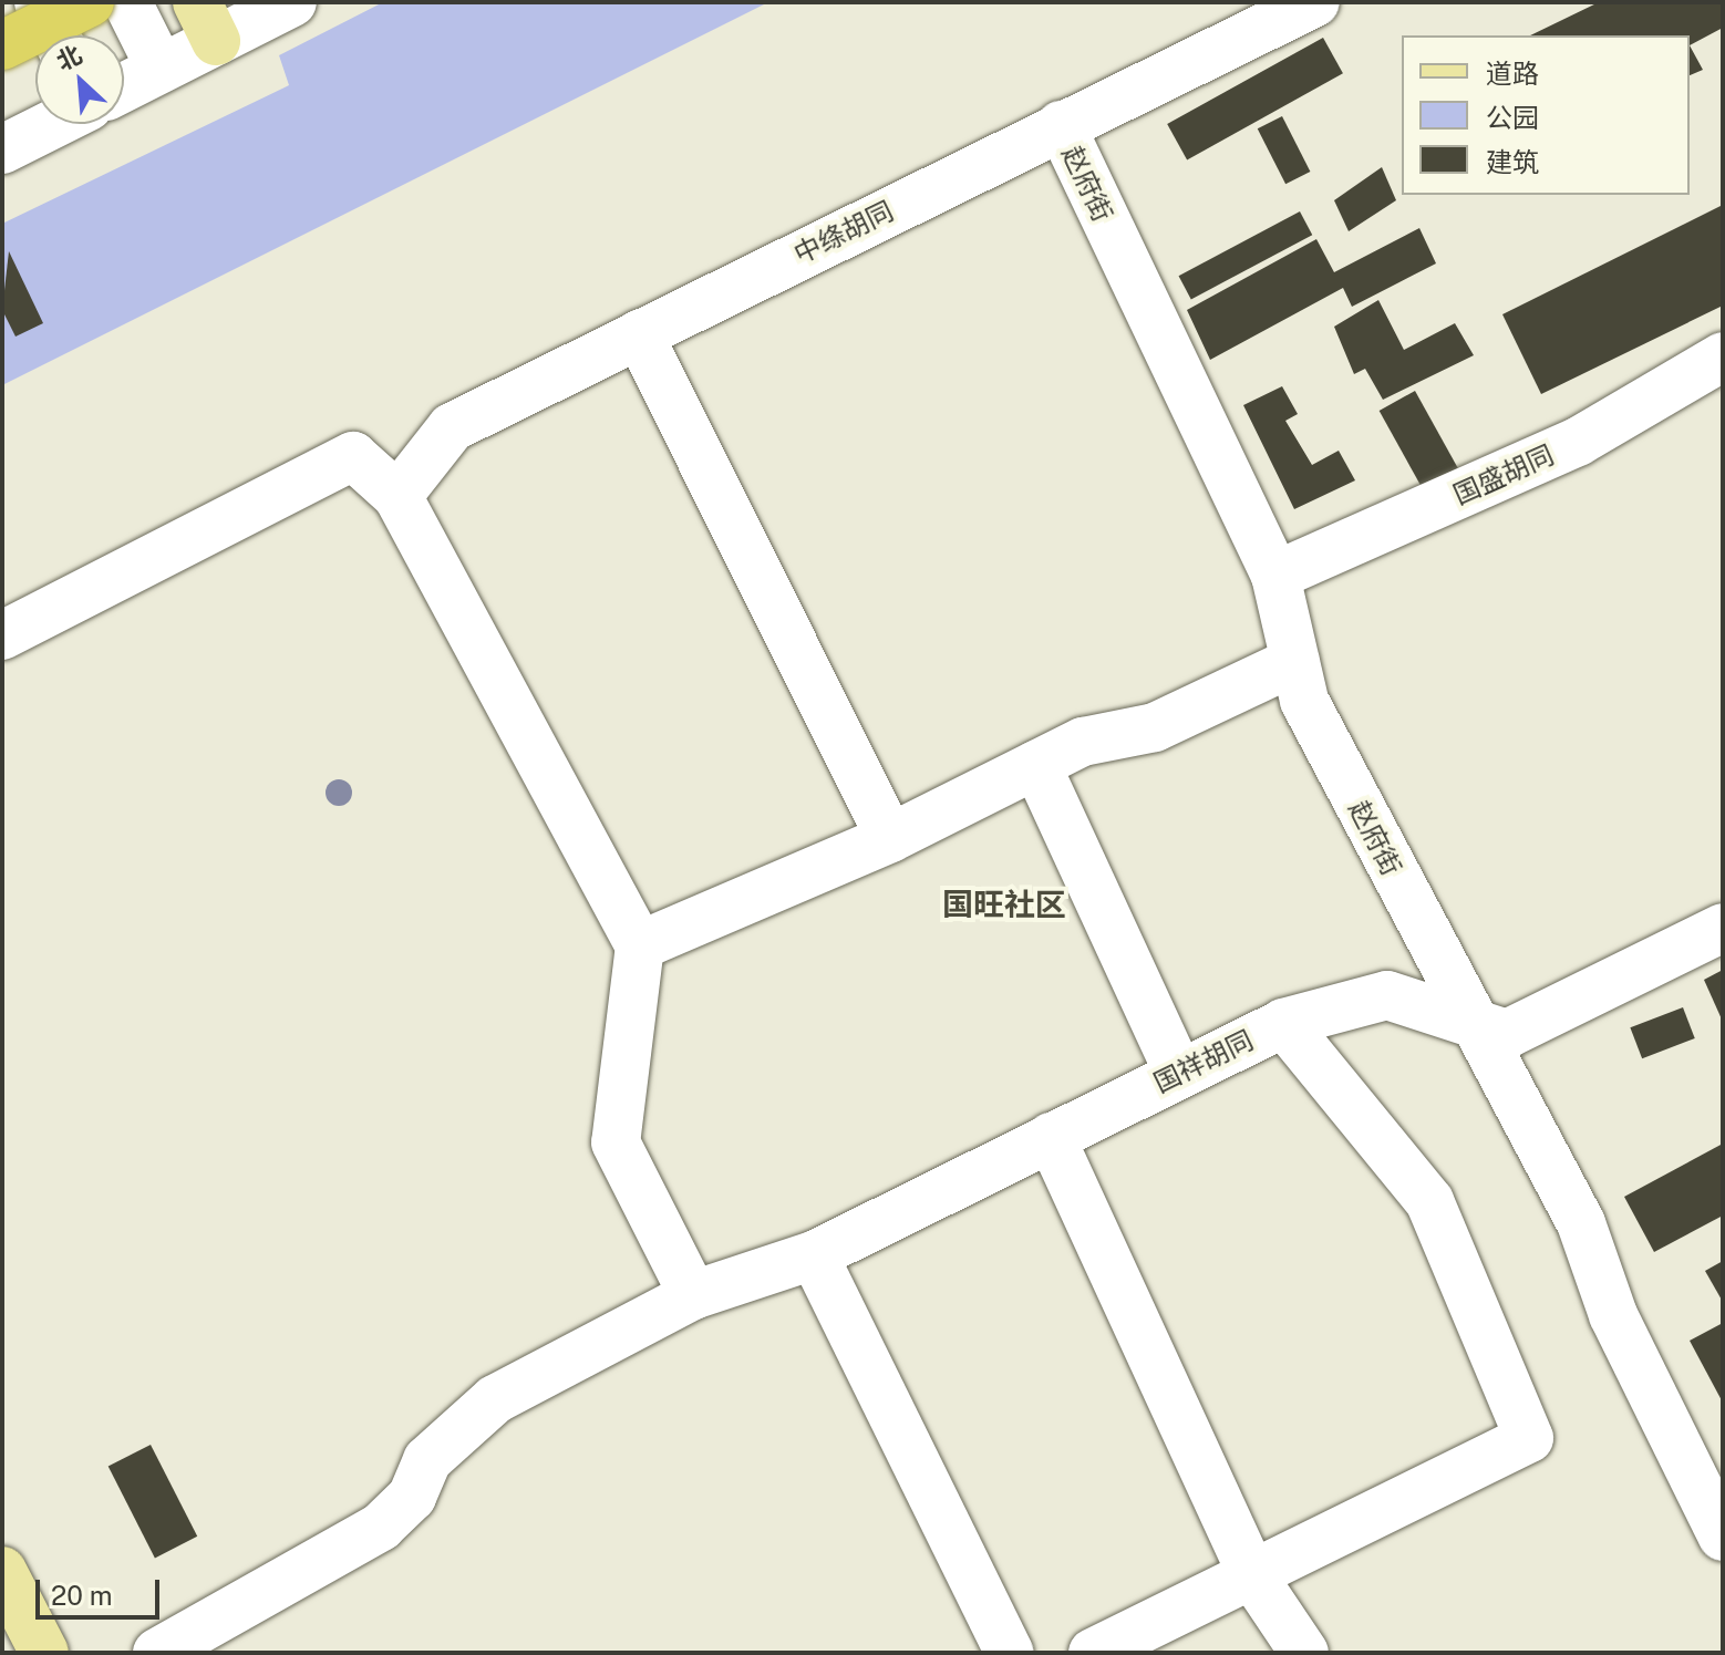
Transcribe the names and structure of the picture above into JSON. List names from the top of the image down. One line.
{"streets":{"street":["赵府街","中绦胡同","国盛胡同","国祥胡同"]},"crossings":[["赵府街","中绦胡同"],["赵府街","国盛胡同"],["赵府街","国祥胡同"]],"districts":["国旺社区"],"legend":["道路","公园","建筑"],"scale_bar":"20 m","north":"top left"}
